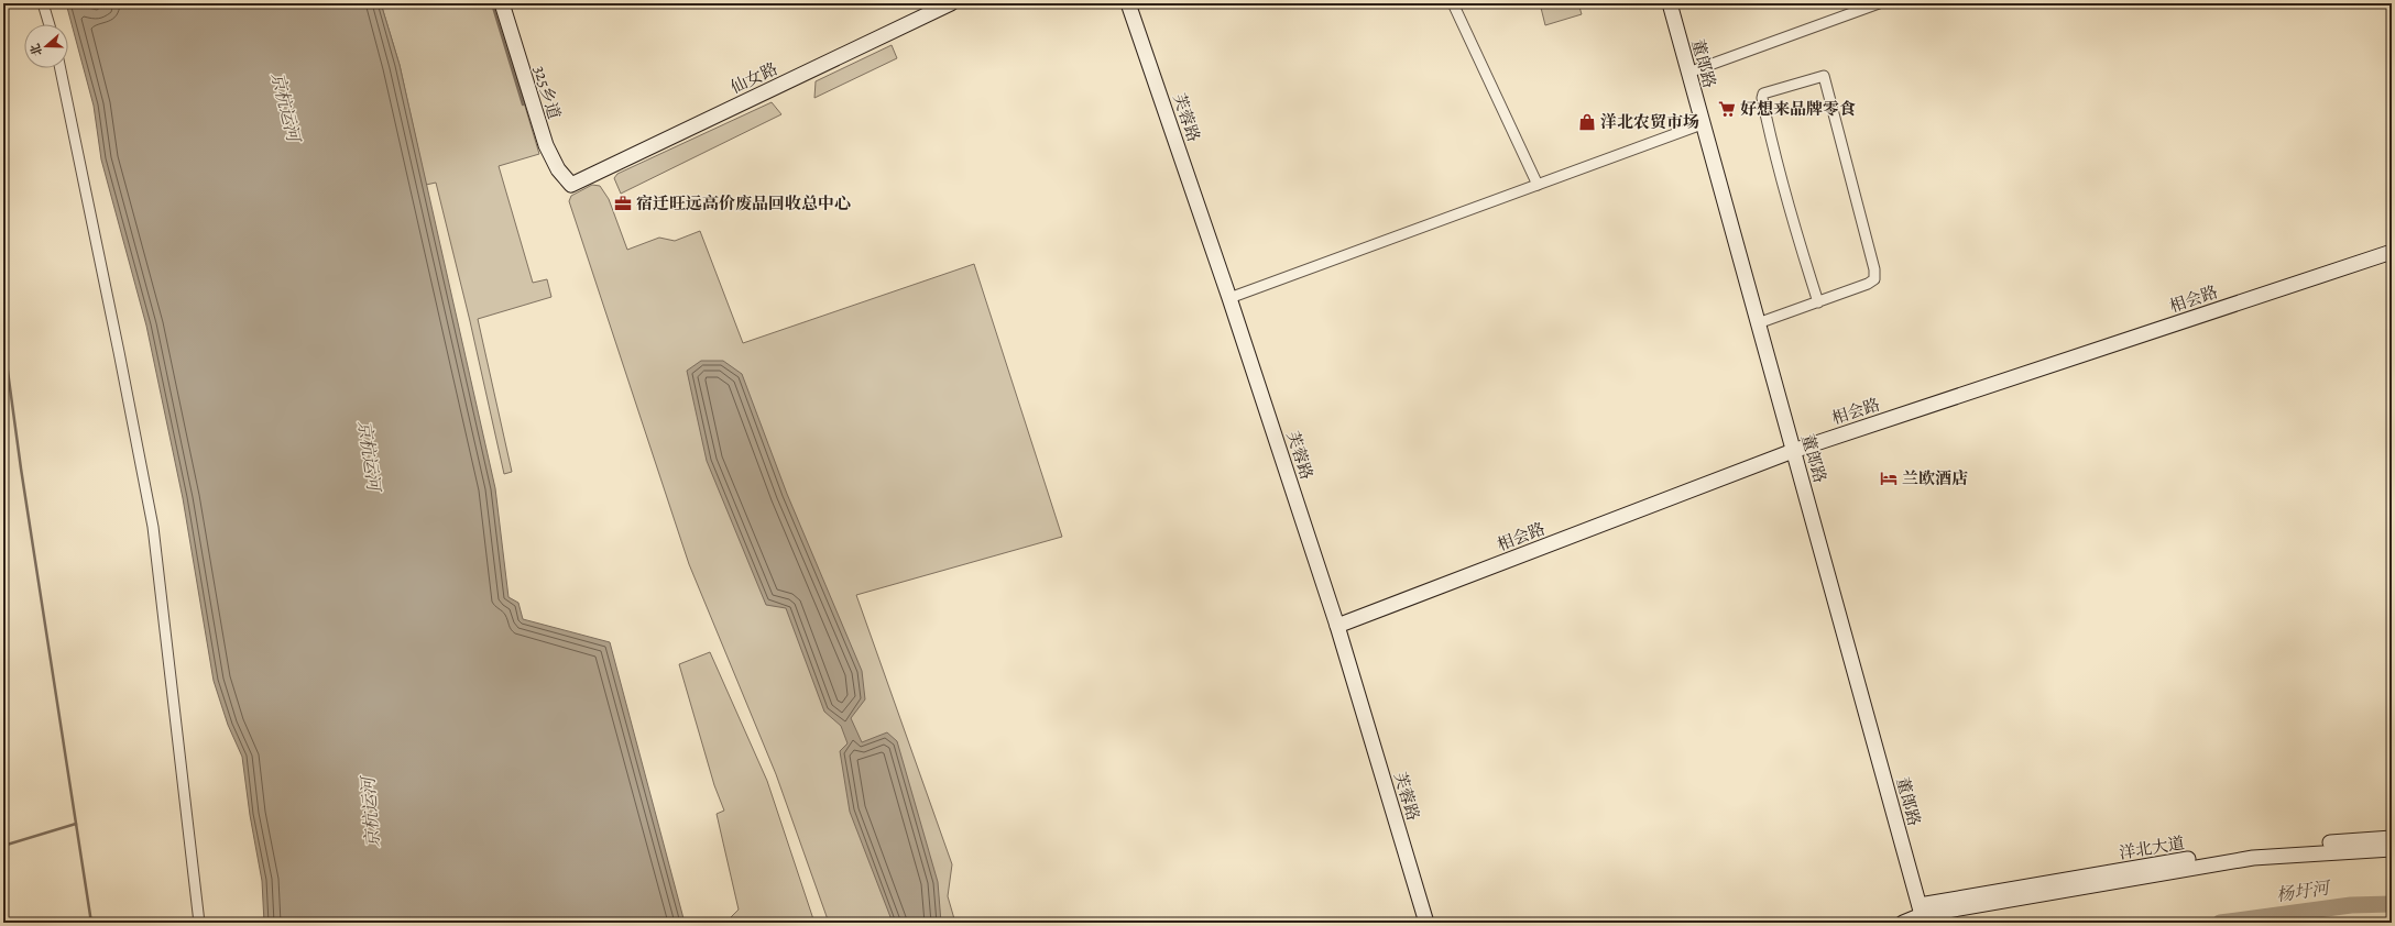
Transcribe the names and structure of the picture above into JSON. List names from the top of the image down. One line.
{"streets":{"street":["董郎路","仙女路","325乡道","芙蓉路","相会路","洋北大道"]},"crossings":[["董郎路","相会路"],["董郎路","洋北大道"],["仙女路","325乡道"],["芙蓉路","相会路"]],"water":["京杭运河","杨圩河"],"places":{"supermarket":["好想来品牌零食"],"shop":["洋北农贸市场"],"office":["宿迁旺远高价废品回收总中心"],"hotel":["兰欧酒店"]},"north":"left"}
